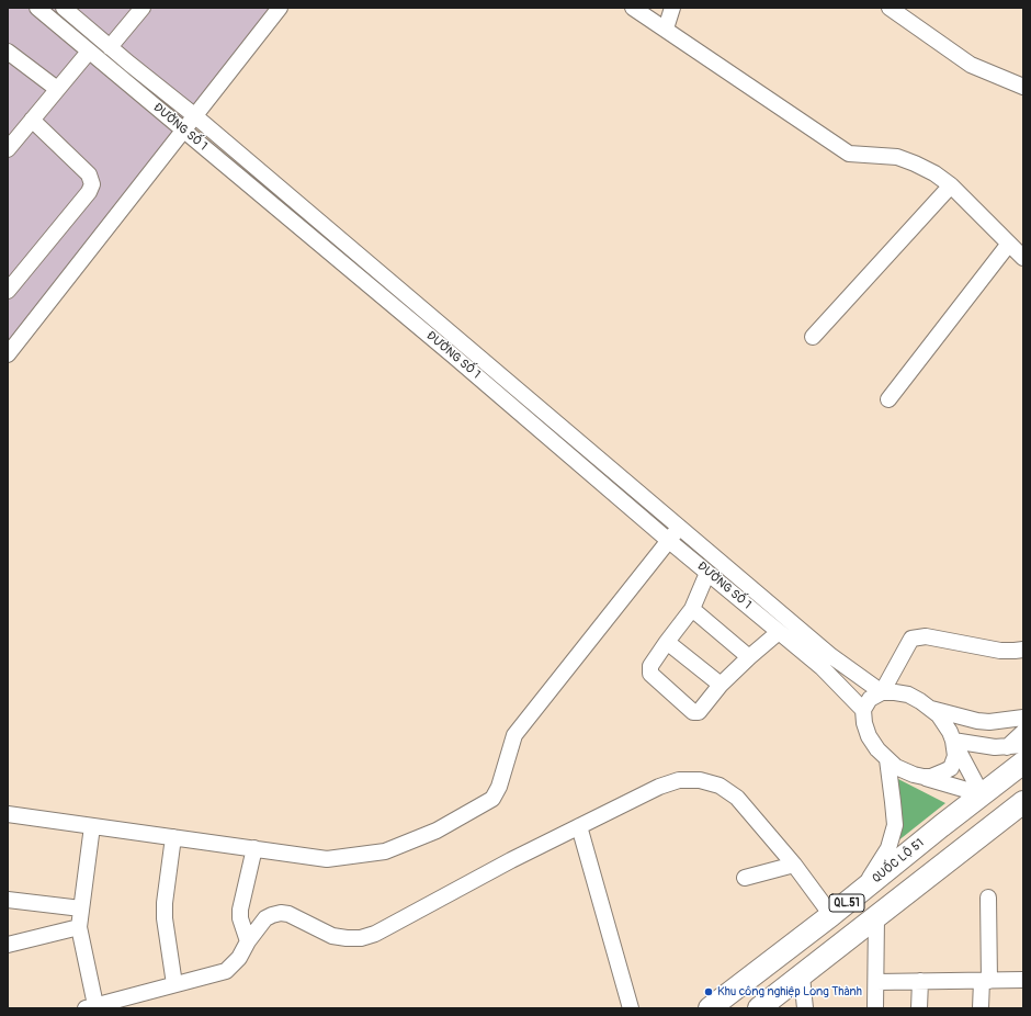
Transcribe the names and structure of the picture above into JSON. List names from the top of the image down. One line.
{"streets":{"highway":["QUỐC LỘ 51","QL.51"],"street":["ĐƯỜNG SỐ 1"]},"places":["Khu công nghiệp Long Thành"]}
